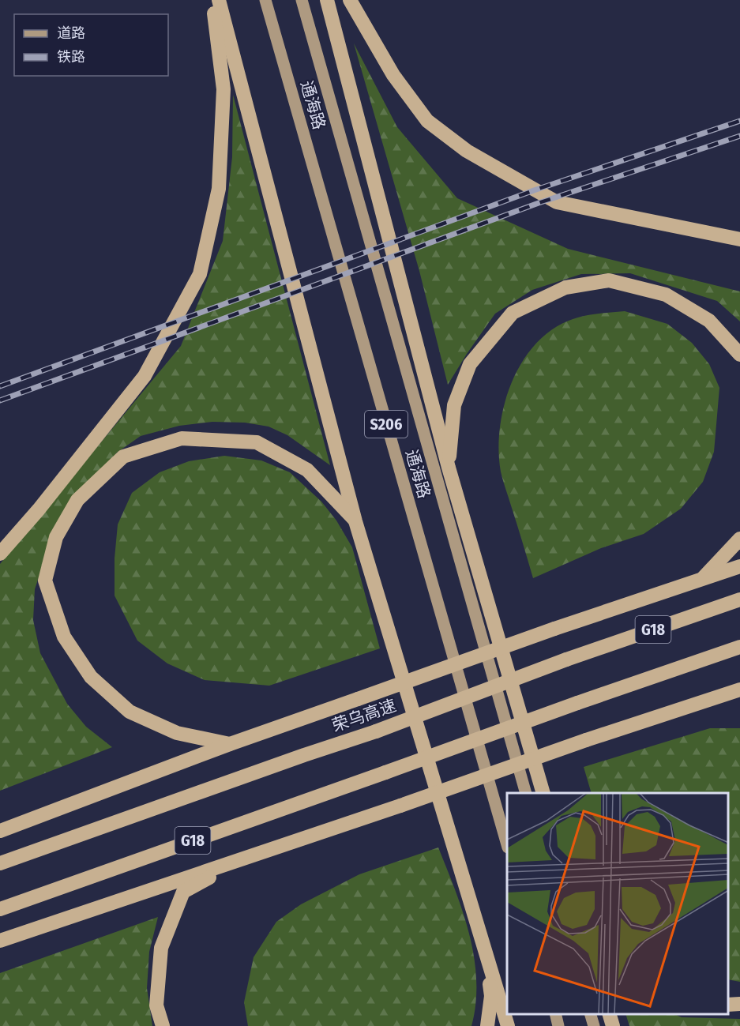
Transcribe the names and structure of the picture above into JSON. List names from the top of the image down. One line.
{"streets":{"highway":["G18","荣乌高速"],"main road":["通海路","S206"]},"legend":["道路","铁路"]}
